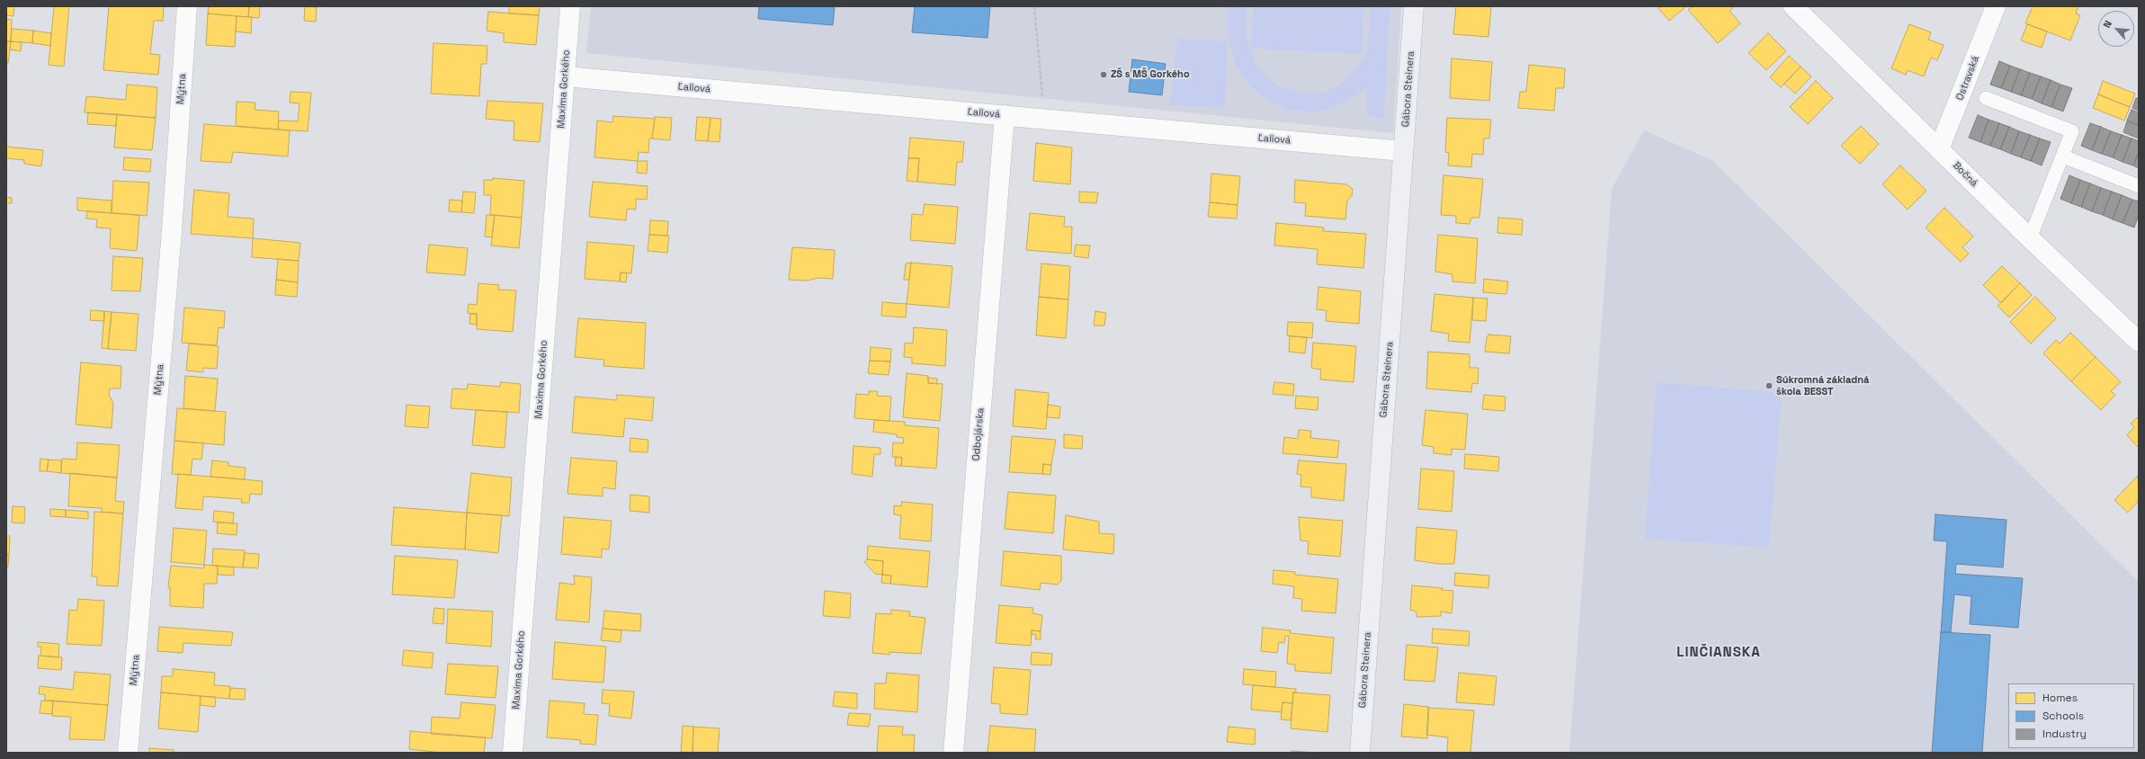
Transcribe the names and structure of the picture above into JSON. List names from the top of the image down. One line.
{"streets":{"main road":["Gábora Steinera"],"street":["Ostravská","Ľaliová","Mýtna","Maxima Gorkého","Bočná","Odbojárska"]},"crossings":[["Ostravská","Bočná"],["Ľaliová","Maxima Gorkého"],["Ľaliová","Gábora Steinera"],["Ľaliová","Odbojárska"]],"districts":["LINČIANSKA"],"places":["ZŠ s MŠ Gorkého","Súkromná základná škola BESST"],"legend":["Homes","Schools","Industry"],"north":"top left"}
